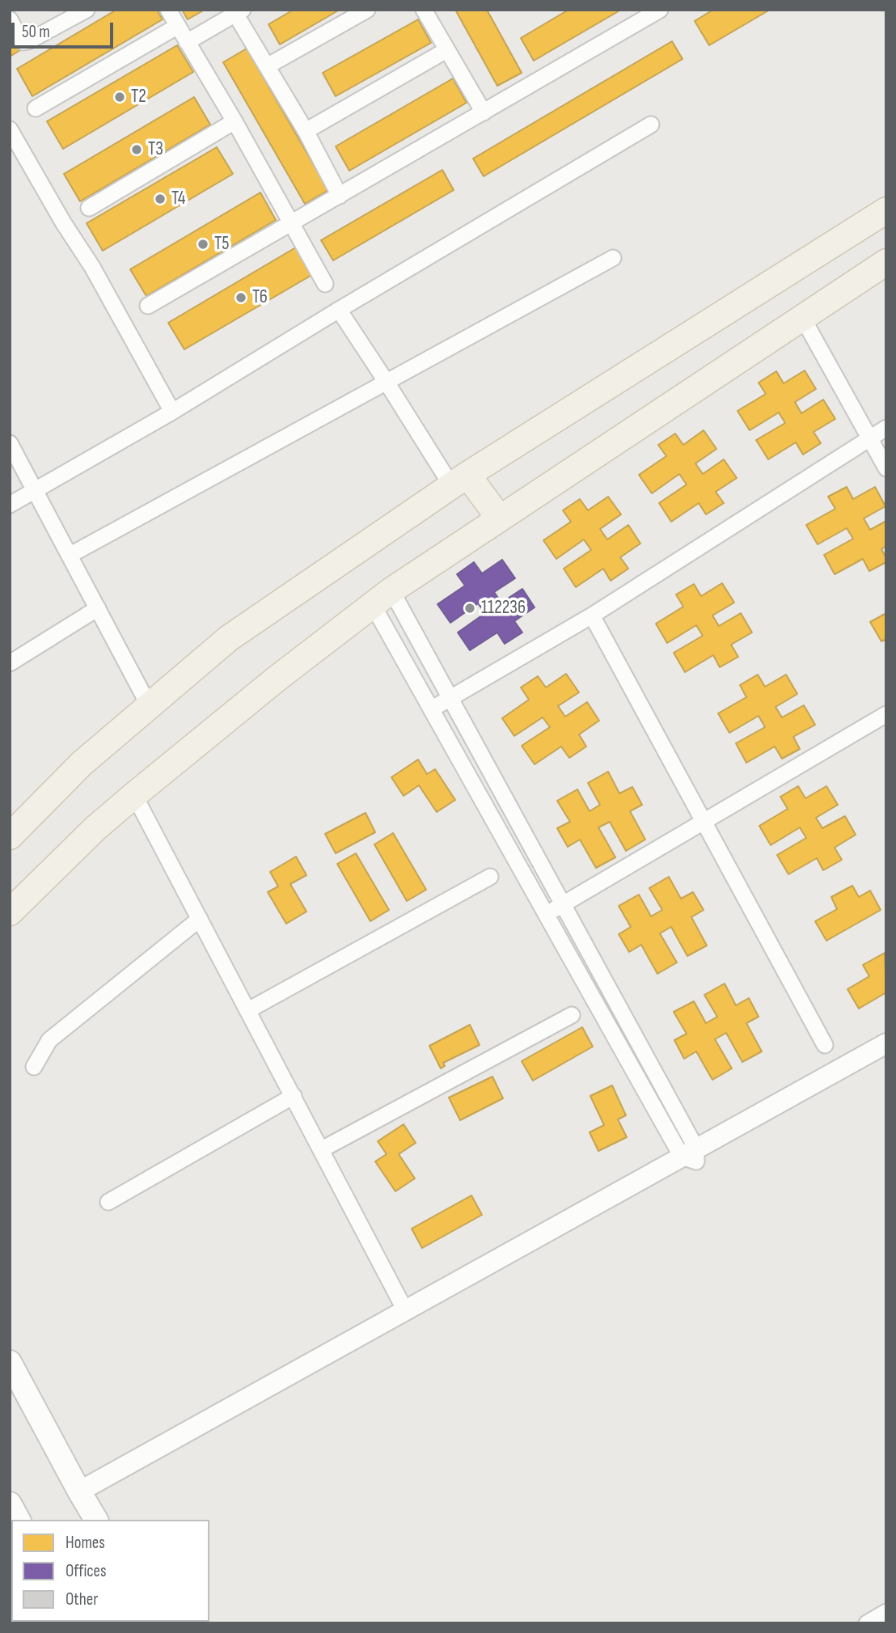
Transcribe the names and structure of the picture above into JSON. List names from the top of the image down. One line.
{"places":["T2","T3","T4","T5","T6","112236"],"legend":["Homes","Offices","Other"],"scale_bar":"50 m"}
